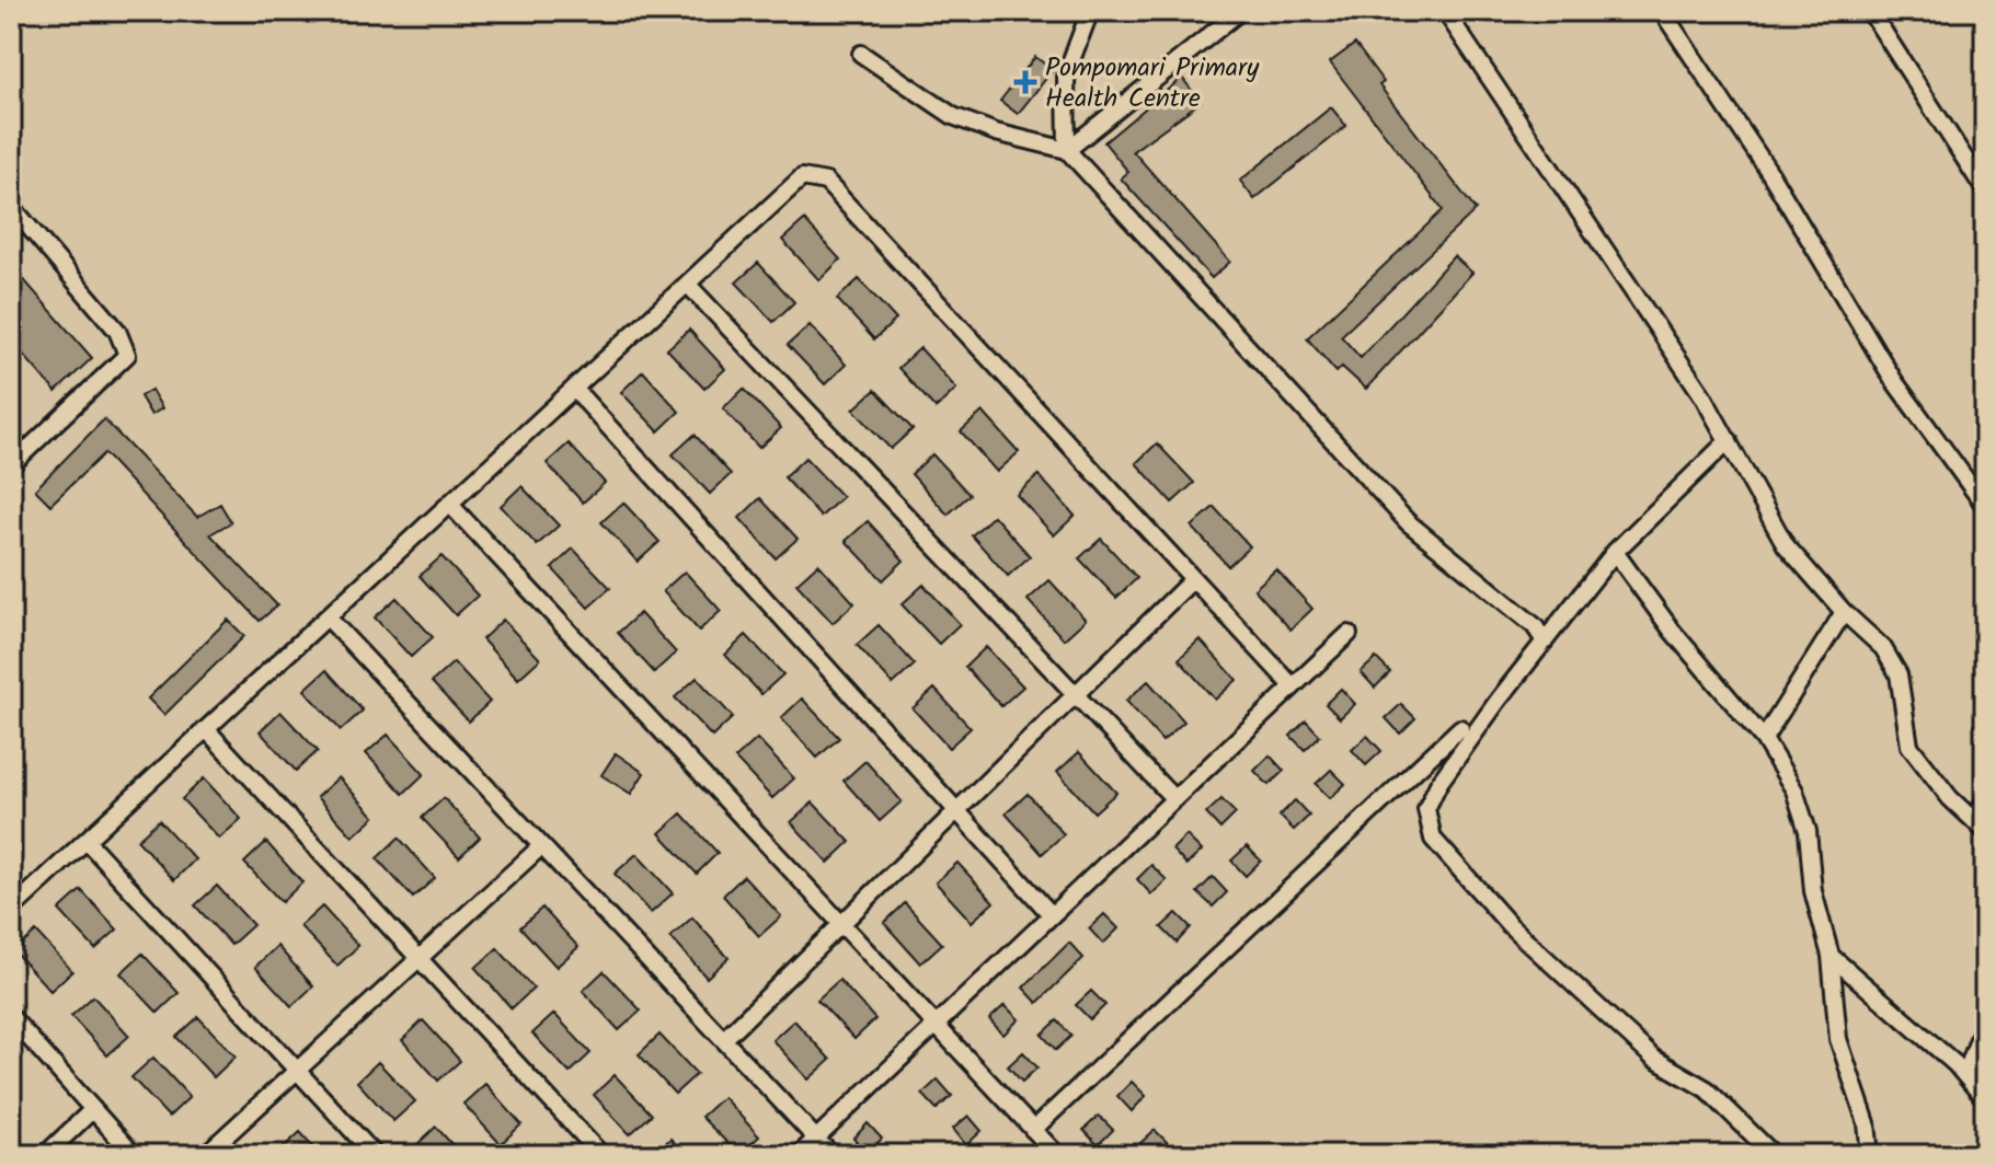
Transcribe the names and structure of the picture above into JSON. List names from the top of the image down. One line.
{"places":{"health":["Pompomari Primary Health Centre"]}}
